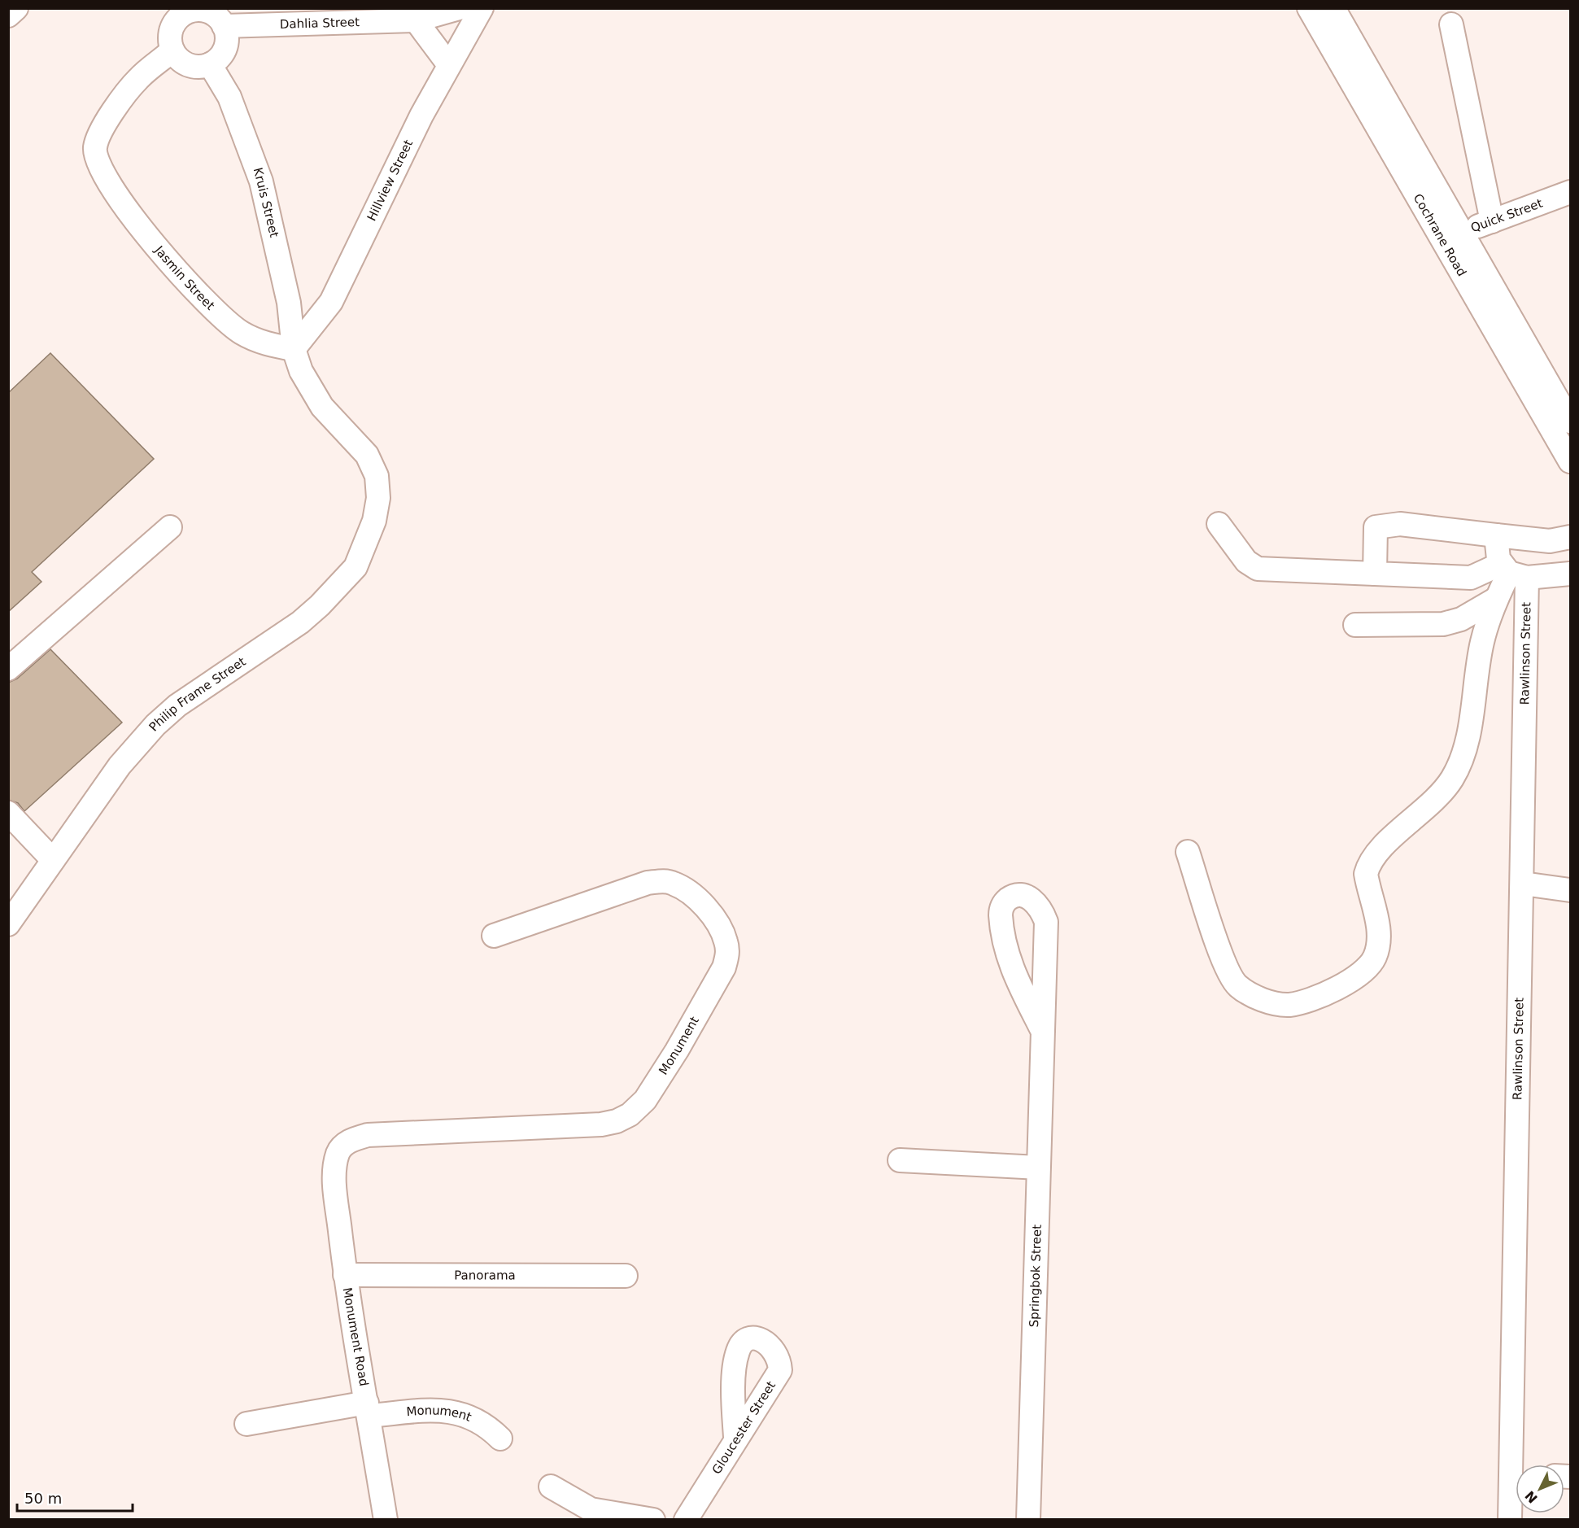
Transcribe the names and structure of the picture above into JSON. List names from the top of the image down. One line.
{"streets":{"street":["Dahlia Street","Hillview Street","Kruis Street","Quick Street","Cochrane Road","Jasmin Street","Rawlinson Street","Philip Frame Street","Monument","Panorama","Springbok Street","Monument Road","Gloucester Street"]},"crossings":[["Dahlia Street","Kruis Street"],["Dahlia Street","Jasmin Street"],["Hillview Street","Kruis Street"],["Hillview Street","Jasmin Street"],["Hillview Street","Philip Frame Street"],["Kruis Street","Jasmin Street"],["Kruis Street","Philip Frame Street"],["Quick Street","Cochrane Road"],["Jasmin Street","Philip Frame Street"],["Monument","Monument Road"],["Panorama","Monument Road"]],"scale_bar":"50 m","north":"bottom left"}
